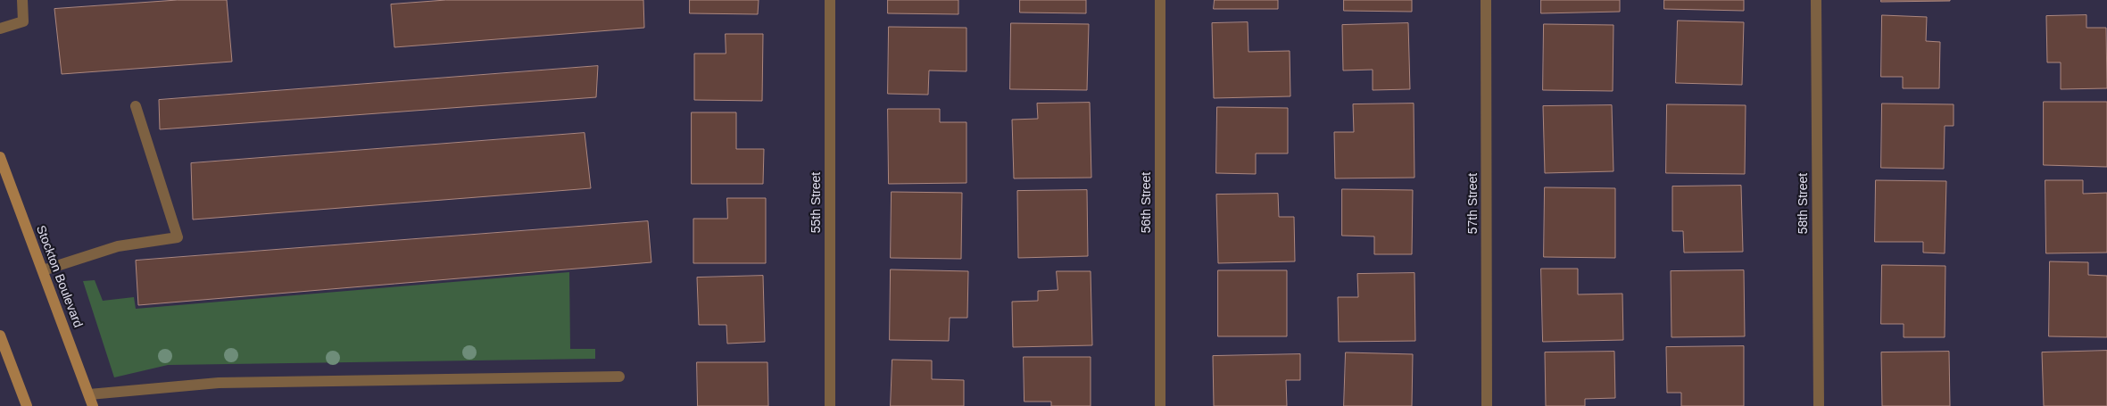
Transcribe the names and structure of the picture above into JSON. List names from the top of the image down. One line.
{"streets":{"main road":["Stockton Boulevard"],"street":["55th Street","56th Street","57th Street","58th Street"]}}
